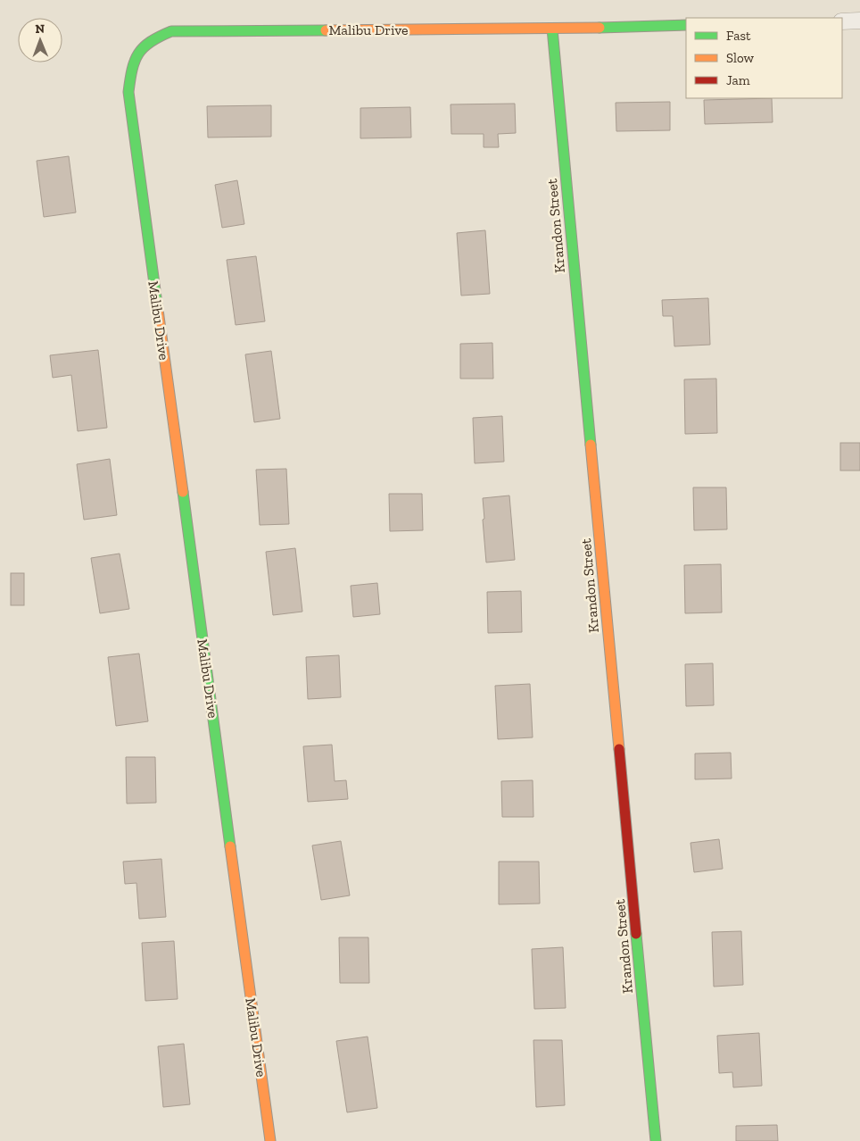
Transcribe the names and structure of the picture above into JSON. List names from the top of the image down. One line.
{"streets":{"street":["Malibu Drive","Krandon Street"]},"crossings":[["Malibu Drive","Krandon Street"]],"legend":["Fast","Slow","Jam"],"north":"top"}
